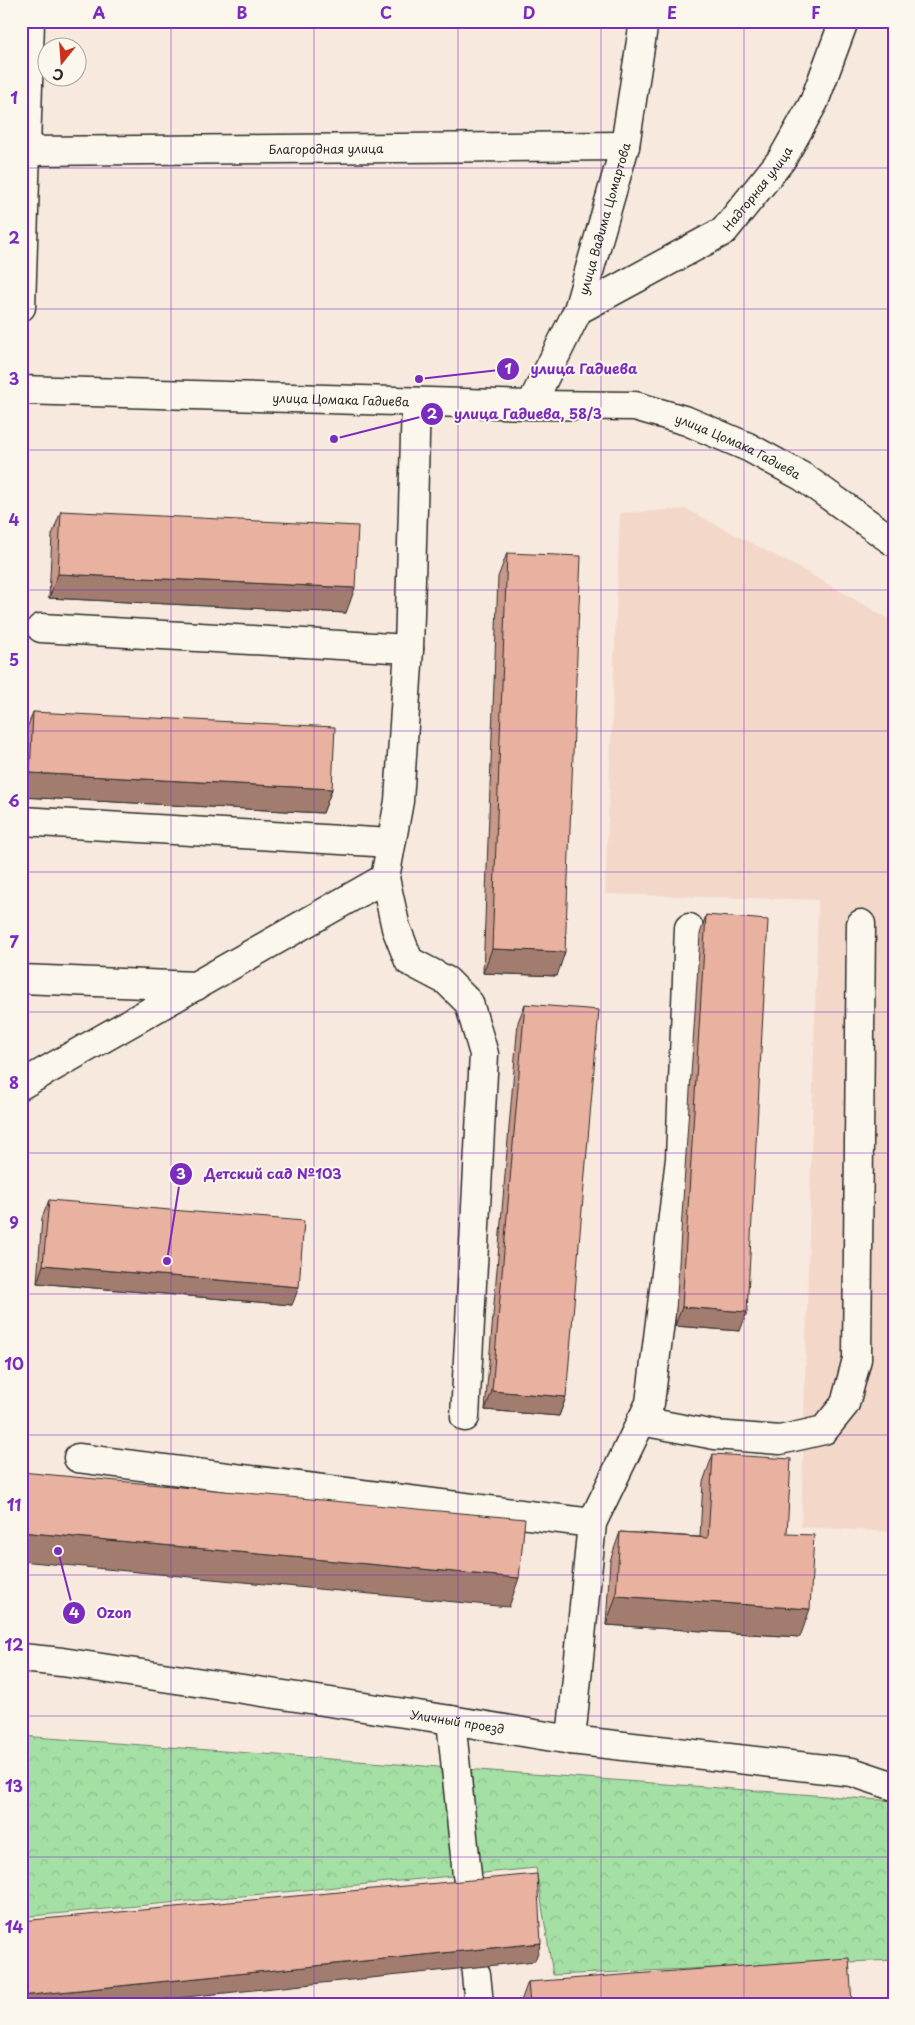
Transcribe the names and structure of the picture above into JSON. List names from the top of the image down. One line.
{"streets":{"street":["Благородная улица","Надгорная улица","улица Вадима Цомартова","улица Цомака Гадиева","Уличный проезд"]},"crossings":[["Благородная улица","улица Вадима Цомартова"],["Надгорная улица","улица Вадима Цомартова"],["улица Вадима Цомартова","улица Цомака Гадиева"]],"places":["улица Гадиева","улица Гадиева, 58/3","Детский сад №103","Ozon"],"north":"bottom","grid":{"columns":["A","B","C","D","E","F"],"rows":["1","2","3","4","5","6","7","8","9","10","11","12","13","14"]}}
